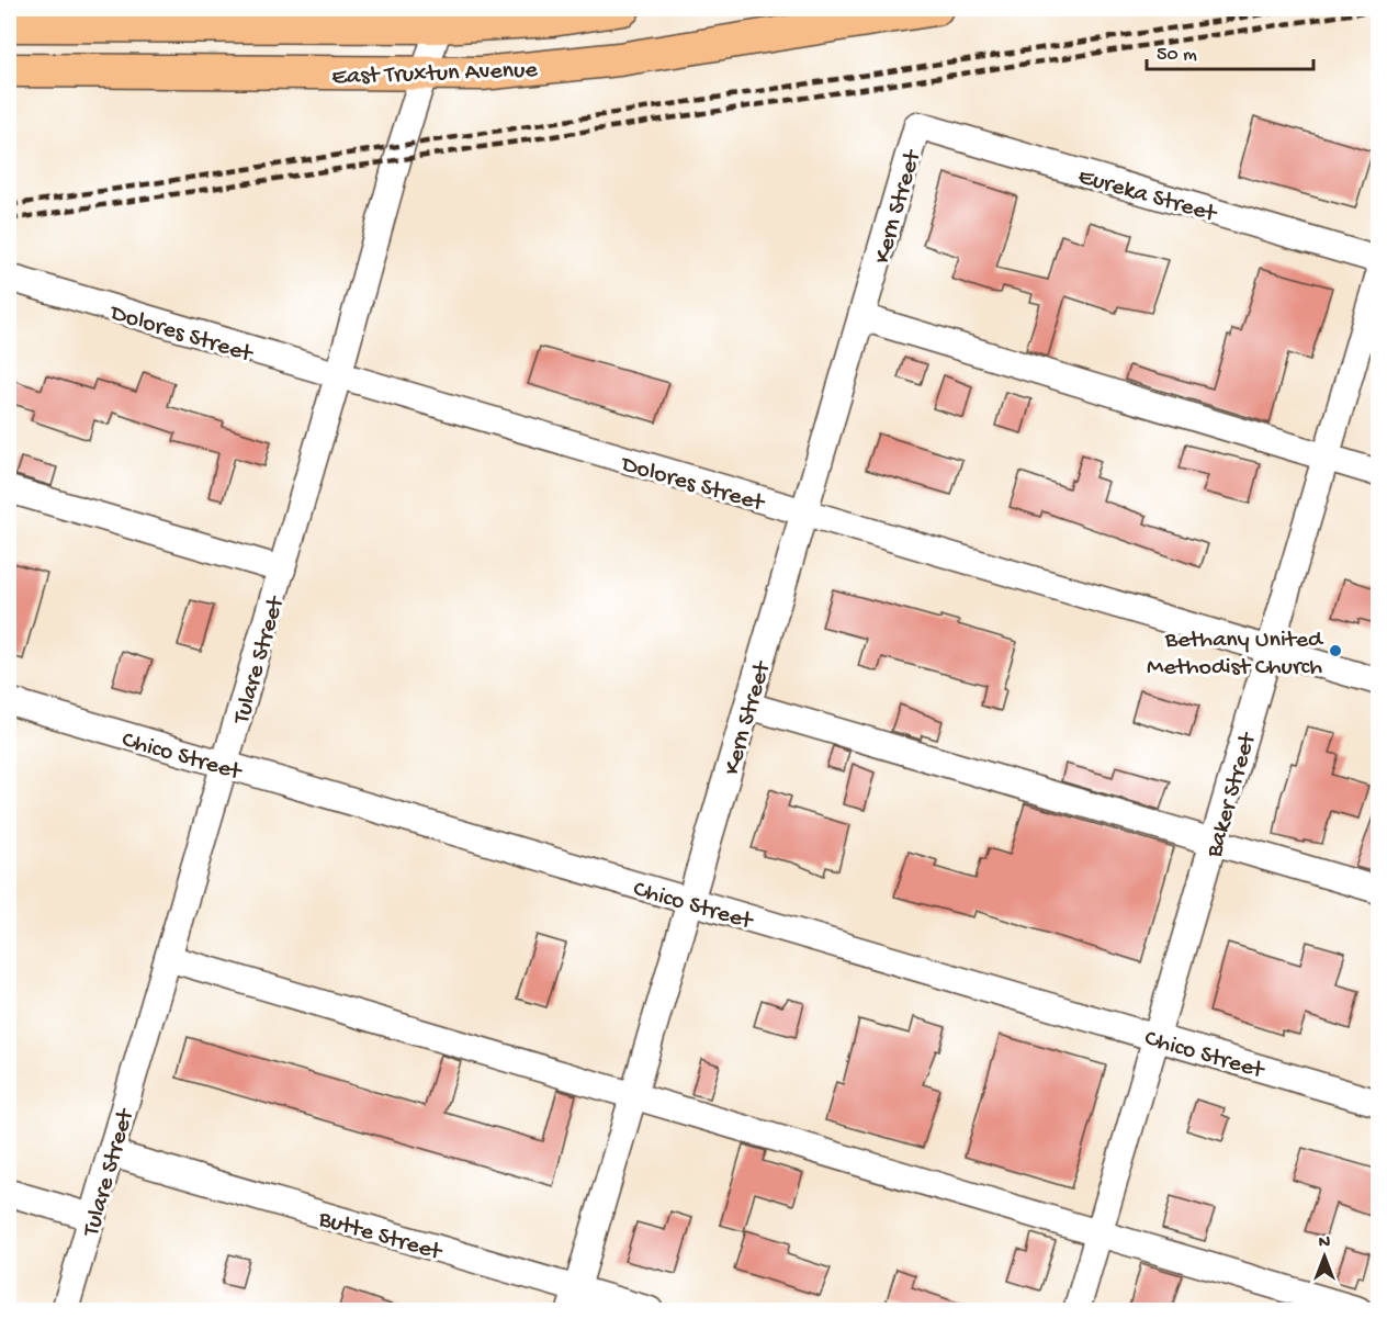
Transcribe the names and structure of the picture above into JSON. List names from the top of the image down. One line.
{"streets":{"main road":["East Truxtun Avenue"],"street":["Eureka Street","Kern Street","Dolores Street","Tulare Street","Chico Street","Baker Street","Butte Street"]},"crossings":[["East Truxtun Avenue","Tulare Street"],["Eureka Street","Kern Street"],["Kern Street","Dolores Street"],["Kern Street","Chico Street"],["Kern Street","Butte Street"],["Dolores Street","Tulare Street"],["Dolores Street","Baker Street"],["Tulare Street","Chico Street"],["Tulare Street","Butte Street"],["Chico Street","Baker Street"]],"places":["Bethany United Methodist Church"],"scale_bar":"50 m","north":"top"}
